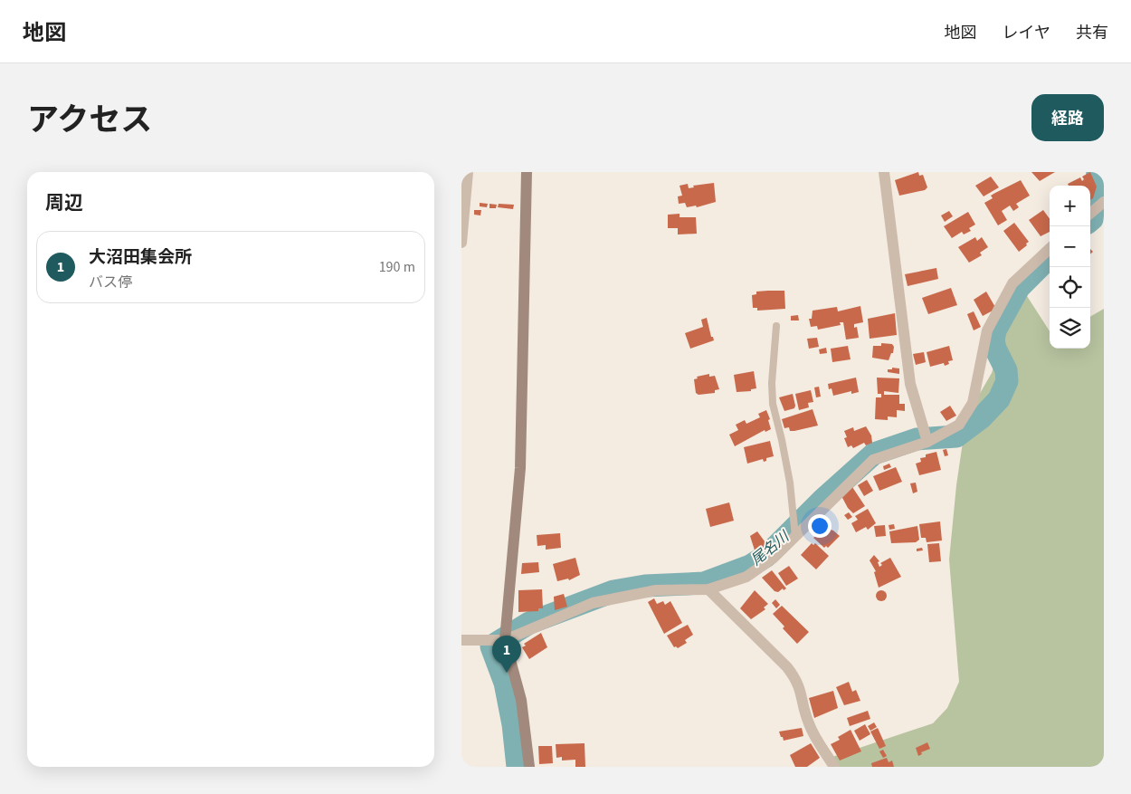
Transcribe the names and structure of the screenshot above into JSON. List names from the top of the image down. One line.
{"water":["尾名川"],"page":{"header":"地図","nav":["地図","レイヤ","共有"],"title":"アクセス","buttons":"経路","heading":"周辺","map_buttons":["+","−"],"list":[{"mark":"1","name":"大沼田集会所","note":"バス停","value":"190 m"}],"pins":"1"}}
